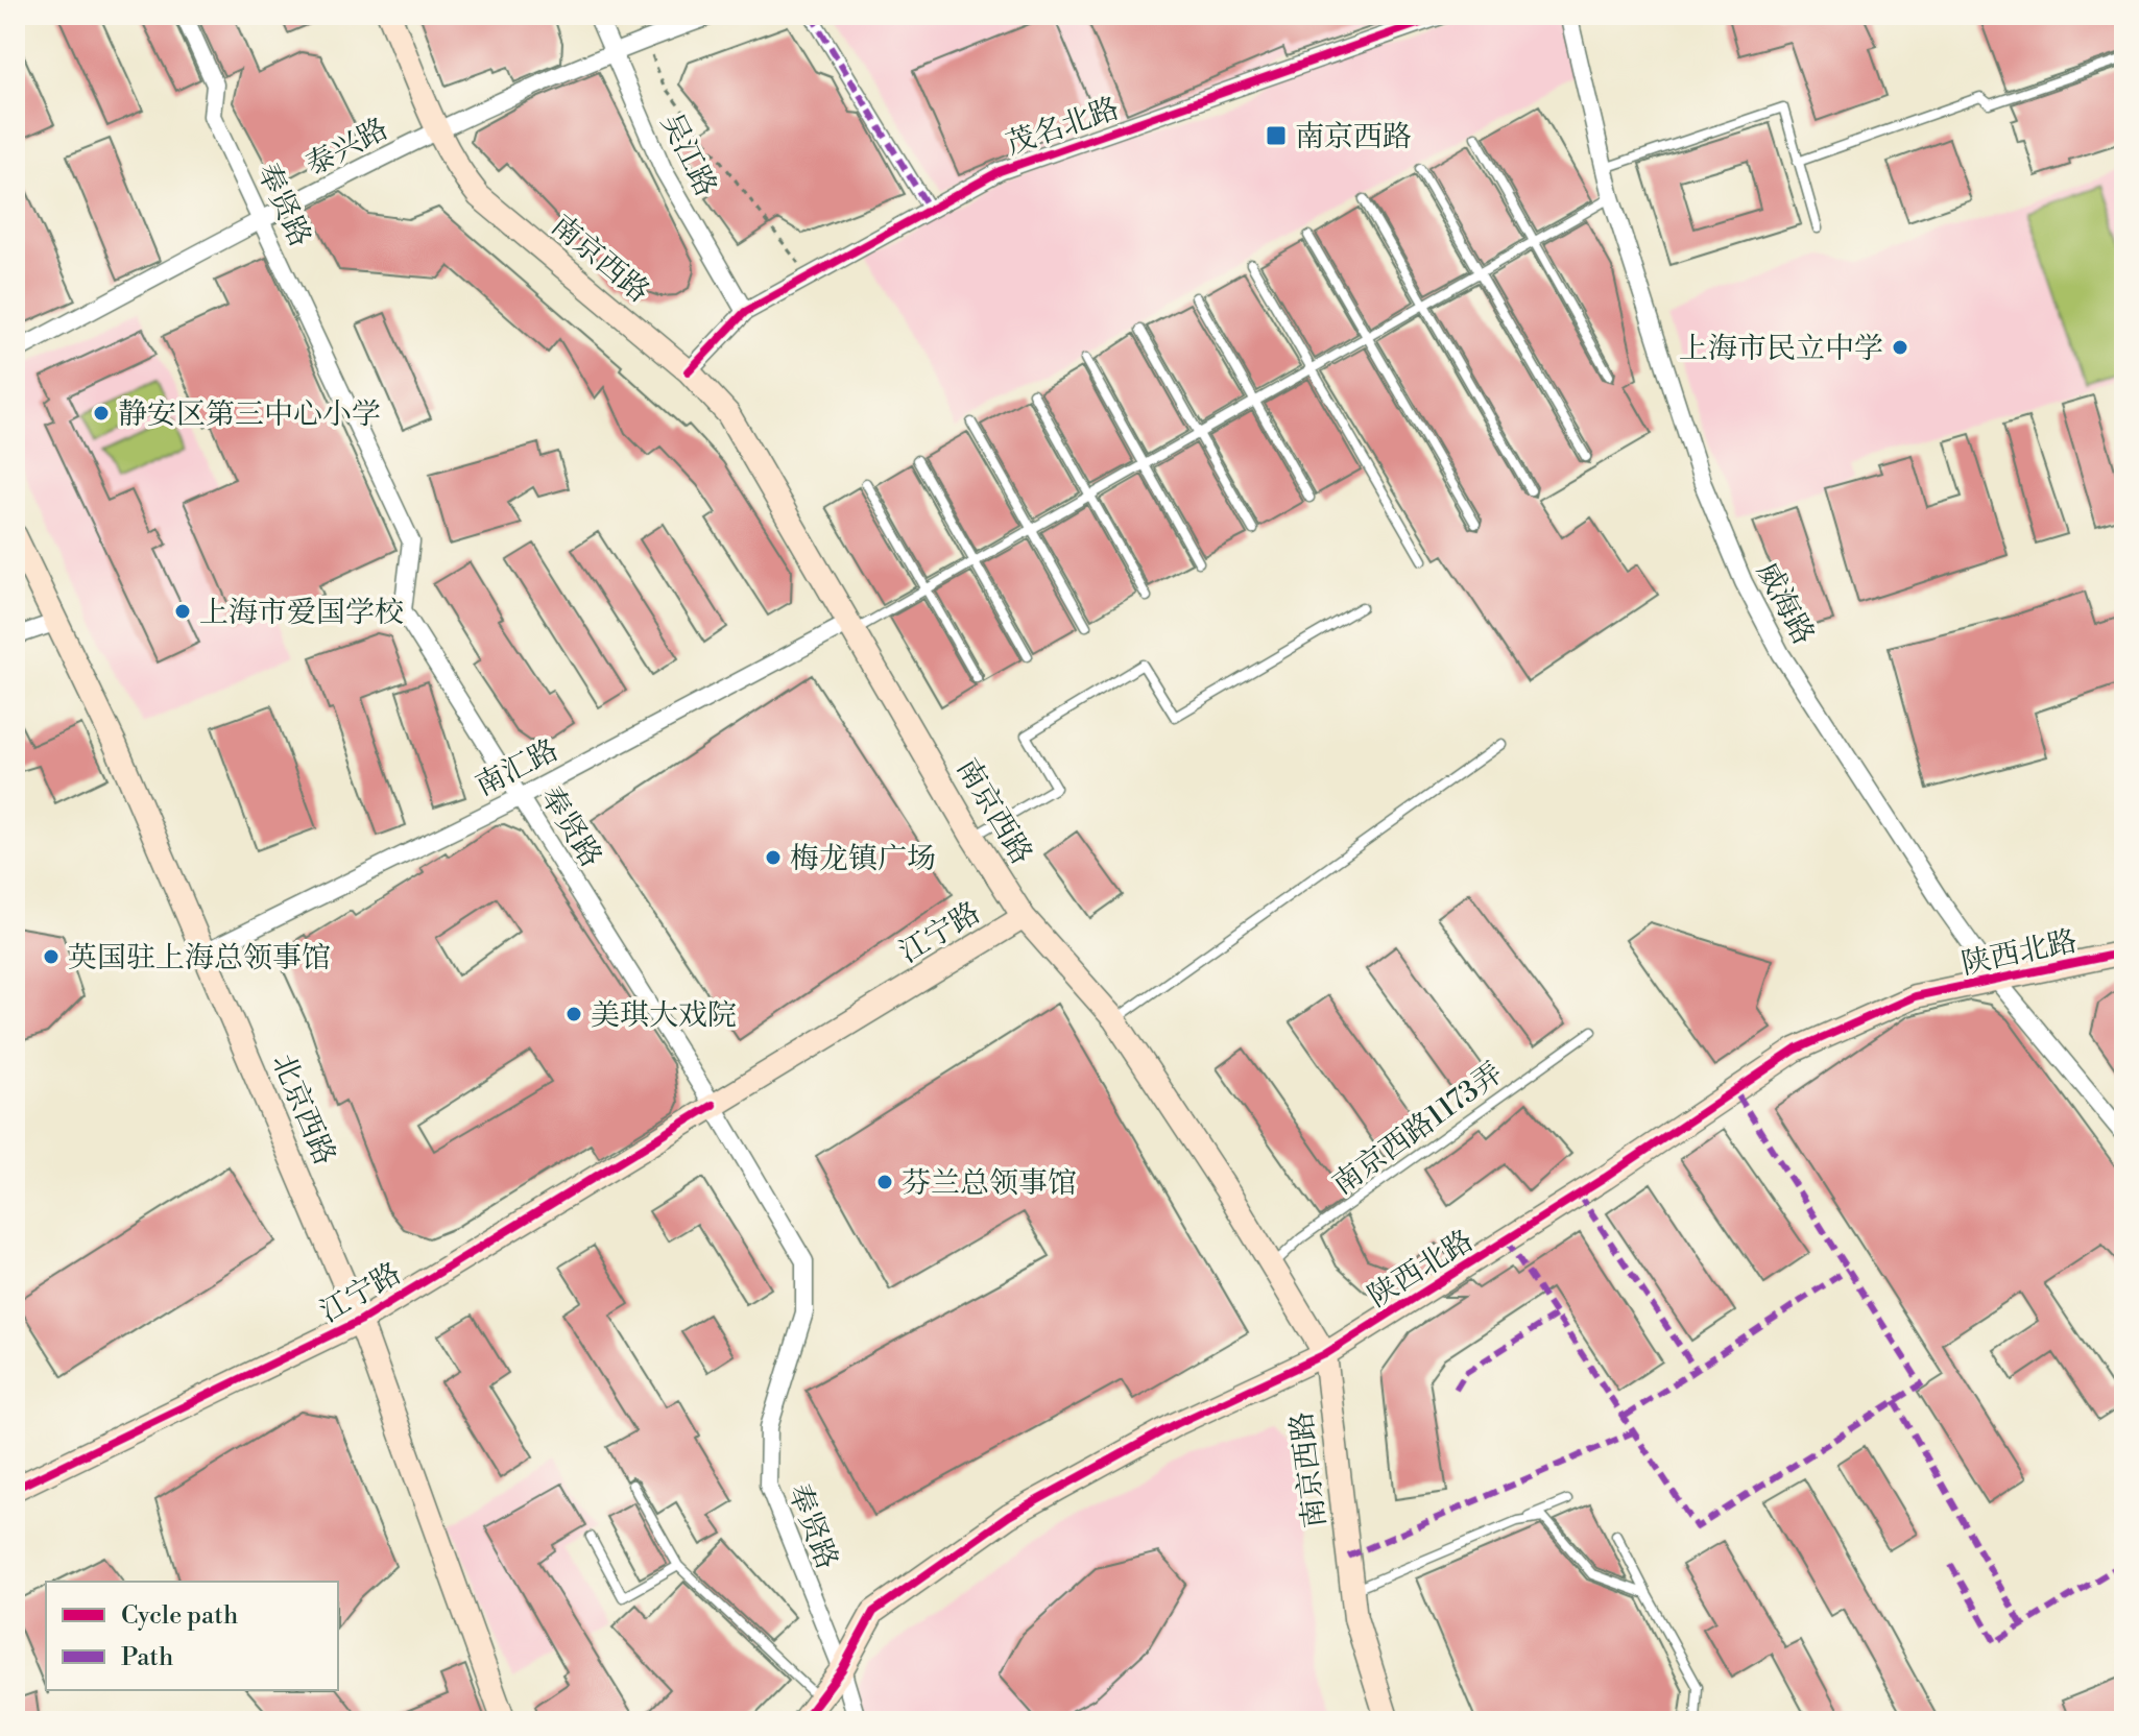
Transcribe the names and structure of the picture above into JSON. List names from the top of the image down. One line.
{"streets":{"main road":["南京西路","江宁路","陕西北路","北京西路"],"street":["茂名北路","泰兴路","吴江路","奉贤路","威海路","南汇路"],"lane":["南京西路1173弄"]},"crossings":[["茂名北路","吴江路"],["茂名北路","南京西路"],["泰兴路","吴江路"],["泰兴路","奉贤路"],["泰兴路","南京西路"],["奉贤路","南汇路"],["奉贤路","江宁路"],["奉贤路","陕西北路"],["南京西路","南汇路"],["南京西路","江宁路"],["南京西路","陕西北路"],["南京西路","南京西路1173弄"],["威海路","陕西北路"],["南汇路","北京西路"],["江宁路","北京西路"]],"places":{"transit":["南京西路"],"other":["上海市民立中学","静安区第三中心小学","上海市爱国学校","梅龙镇广场","英国驻上海总领事馆","美琪大戏院","芬兰总领事馆"]},"legend":["Cycle path","Path"]}
